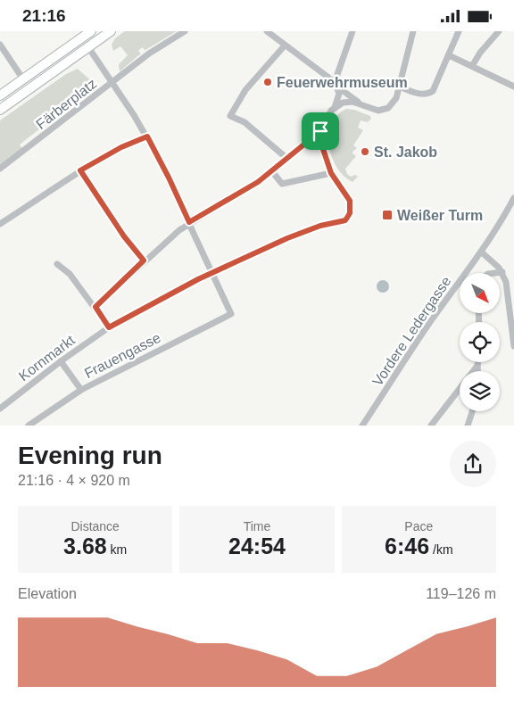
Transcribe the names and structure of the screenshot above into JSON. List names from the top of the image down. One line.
{"streets":{"street":["Färberplatz","Vordere Ledergasse","Frauengasse","Kornmarkt"]},"crossings":[["Frauengasse","Kornmarkt"]],"places":{"other":["Feuerwehrmuseum","St. Jakob"],"transit":["Weißer Turm"]},"north":"bottom right","page":{"status":"21:16","heading":["Evening run","21:16 · 4 × 920 m"],"stats":[["Distance","3.68 km"],["Time","24:54"],["Pace","6:46 /km"]],"chart":["Elevation","119–126 m"]}}
